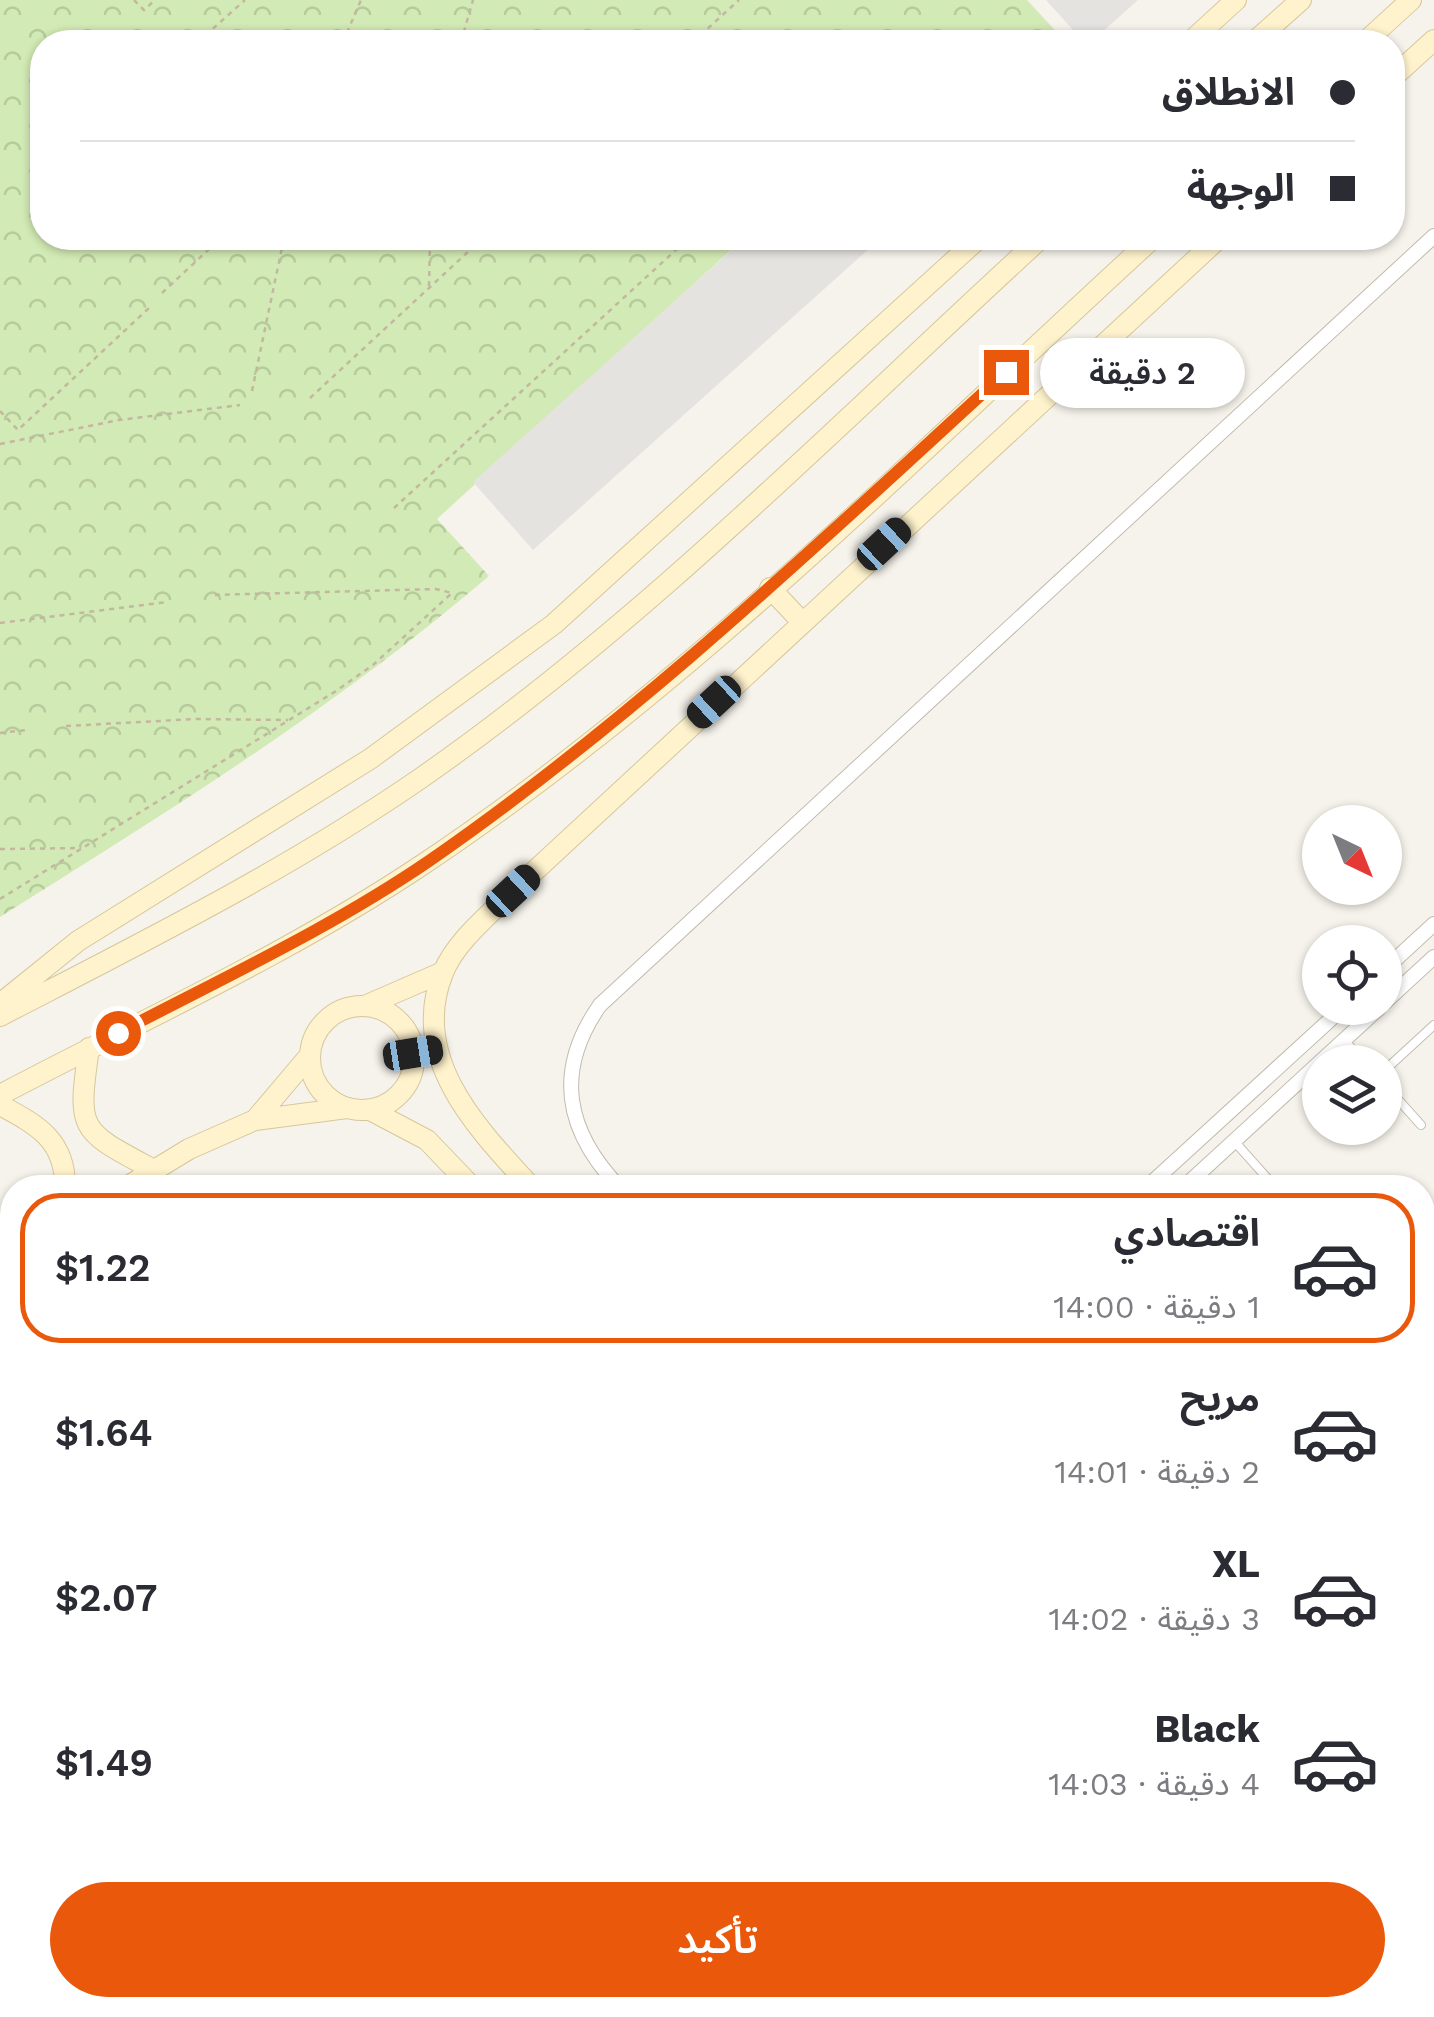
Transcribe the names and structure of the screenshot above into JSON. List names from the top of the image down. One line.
{"north":"bottom right","page":{"banner":["الانطلاق","الوجهة"],"bubble":"2 دقيقة","list":[{"name":"اقتصادي","note":"1 دقيقة · 14:00","value":"$1.22"},{"name":"مريح","note":"2 دقيقة · 14:01","value":"$1.64"},{"name":"XL","note":"3 دقيقة · 14:02","value":"$2.07"},{"name":"Black","note":"4 دقيقة · 14:03","value":"$1.49"}],"buttons":"تأكيد"}}
